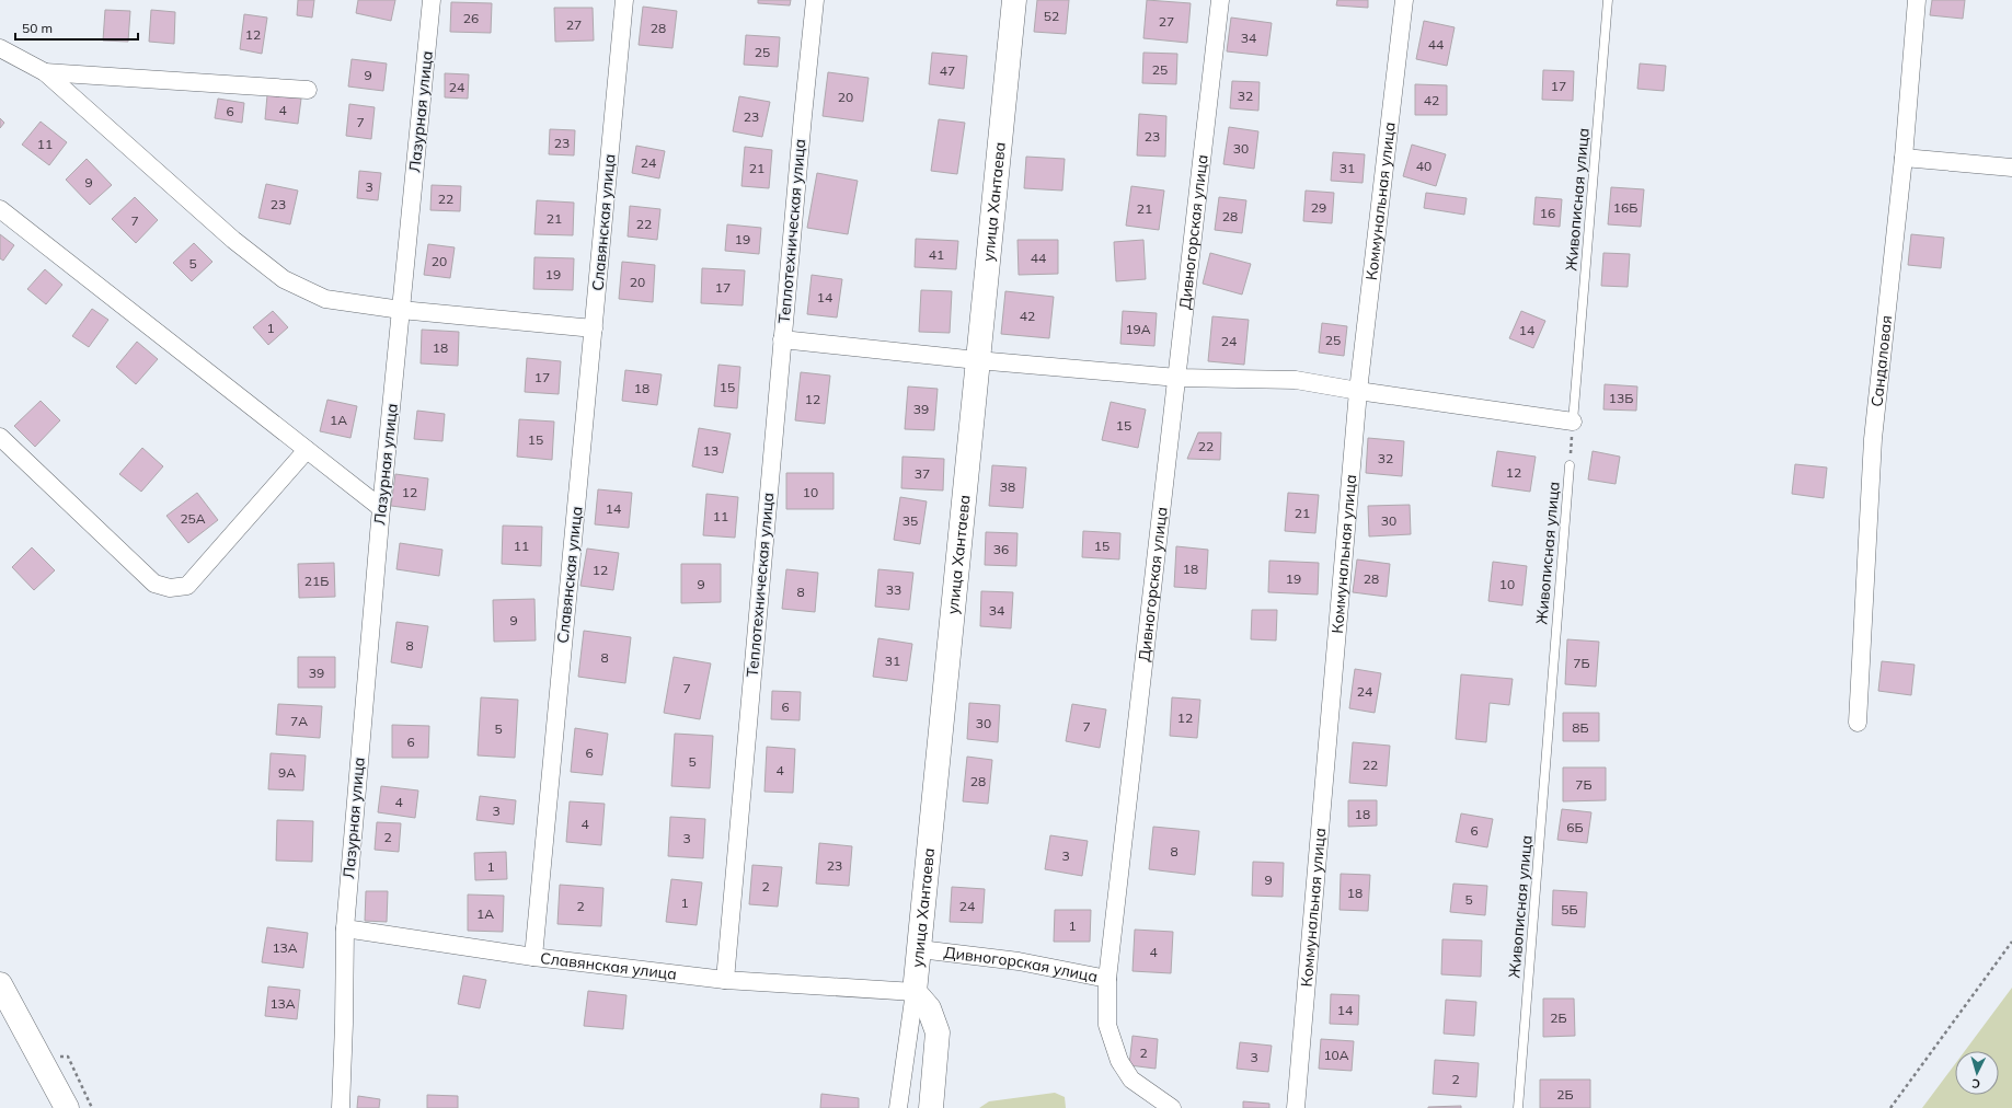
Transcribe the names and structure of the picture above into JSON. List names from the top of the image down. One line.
{"streets":{"street":["Лазурная улица","Коммунальная улица","улица Хантаева","Славянская улица","Теплотехническая улица","Дивногорская улица","Сандаловая"],"lane":["Живописная улица"]},"crossings":[["улица Хантаева","Дивногорская улица"],["Славянская улица","Теплотехническая улица"]],"house_numbers":["52","26","27","27","28","12","34","44","25","25","47","9","17","24","32","20","42","4","6","23","7","23","23","11","30","24","40","21","31","9","3","22","23","29","16Б","21","16","28","21","7","22","19","41","44","20","5","19","20","17","14","42","1","19А","14","25","24","18","17","15","18","13Б","12","39","1А","15","15","22","13","32","12","37","38","12","10","14","21","11","25А","35","30","11","15","36","18","12","19","28","21Б","9","10","33","8","34","9","8","8","31","7Б","39","7","24","6","12","7А","30","7","8Б","5","6","6","5","22","4","9А","28","7Б","4","3","18","4","6Б","6","2","3","8","3","23","1","9","2","18","5","1","2","24","5Б","1А","1","13А","4","13А","14","2Б","2","10А","3","2","2Б"],"scale_bar":"50 m","north":"bottom"}
